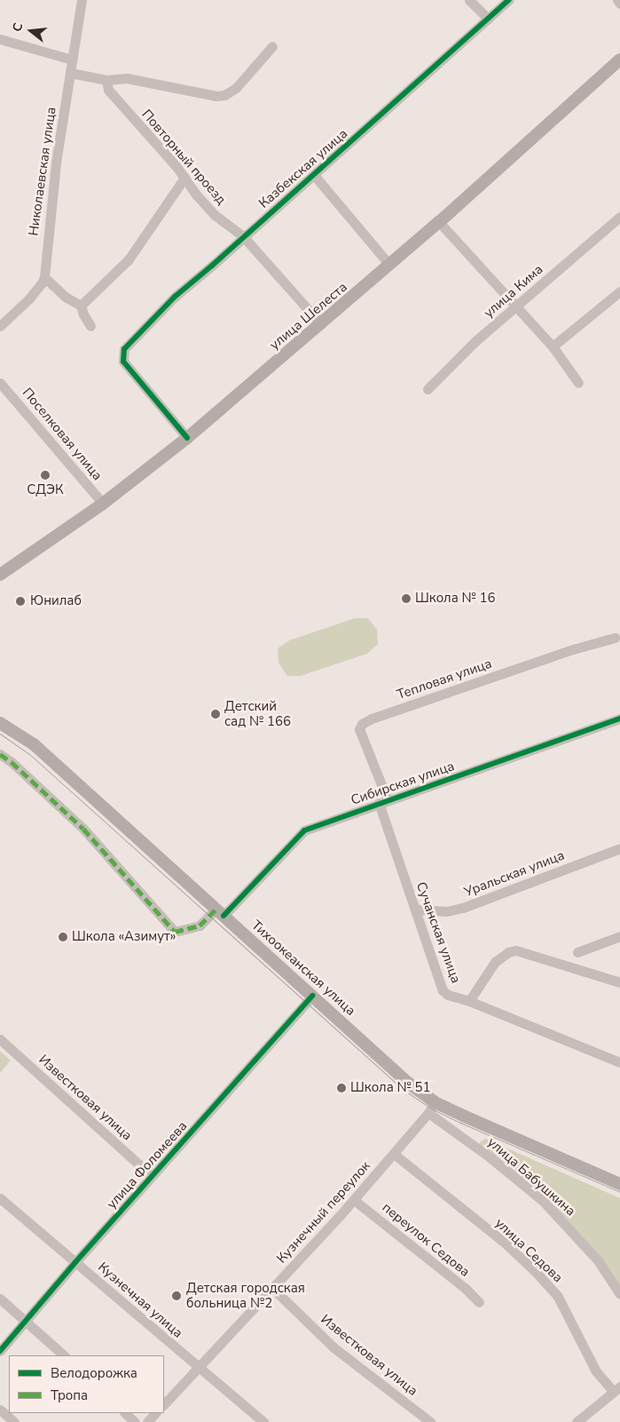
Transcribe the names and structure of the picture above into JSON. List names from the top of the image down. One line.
{"streets":{"main road":["улица Шелеста","Тихоокеанская улица"],"street":["Повторный проезд","Казбекская улица","Николаевская улица","улица Кима","Поселковая улица","Тепловая улица","Сибирская улица","Уральская улица","Сучанская улица","Известковая улица","улица Фоломеева","улица Бабушкина","Кузнечный переулок","переулок Седова","улица Седова","Кузнечная улица"]},"crossings":[["Повторный проезд","Казбекская улица"],["Повторный проезд","улица Шелеста"],["Казбекская улица","улица Шелеста"],["улица Шелеста","Поселковая улица"],["Тепловая улица","Сибирская улица"],["Тепловая улица","Сучанская улица"],["Сибирская улица","Сучанская улица"],["Сибирская улица","Тихоокеанская улица"],["Уральская улица","Сучанская улица"],["Тихоокеанская улица","улица Фоломеева"],["Тихоокеанская улица","улица Бабушкина"],["Тихоокеанская улица","Кузнечный переулок"],["Известковая улица","улица Фоломеева"],["Известковая улица","Кузнечный переулок"],["улица Фоломеева","Кузнечная улица"],["улица Бабушкина","Кузнечный переулок"],["Кузнечный переулок","переулок Седова"],["Кузнечный переулок","улица Седова"],["Кузнечный переулок","Кузнечная улица"]],"places":["СДЭК","Школа № 16","Юнилаб","Детский сад № 166","Школа «Азимут»","Школа № 51","Детская городская больница №2"],"legend":["Велодорожка","Тропа"],"north":"left"}
